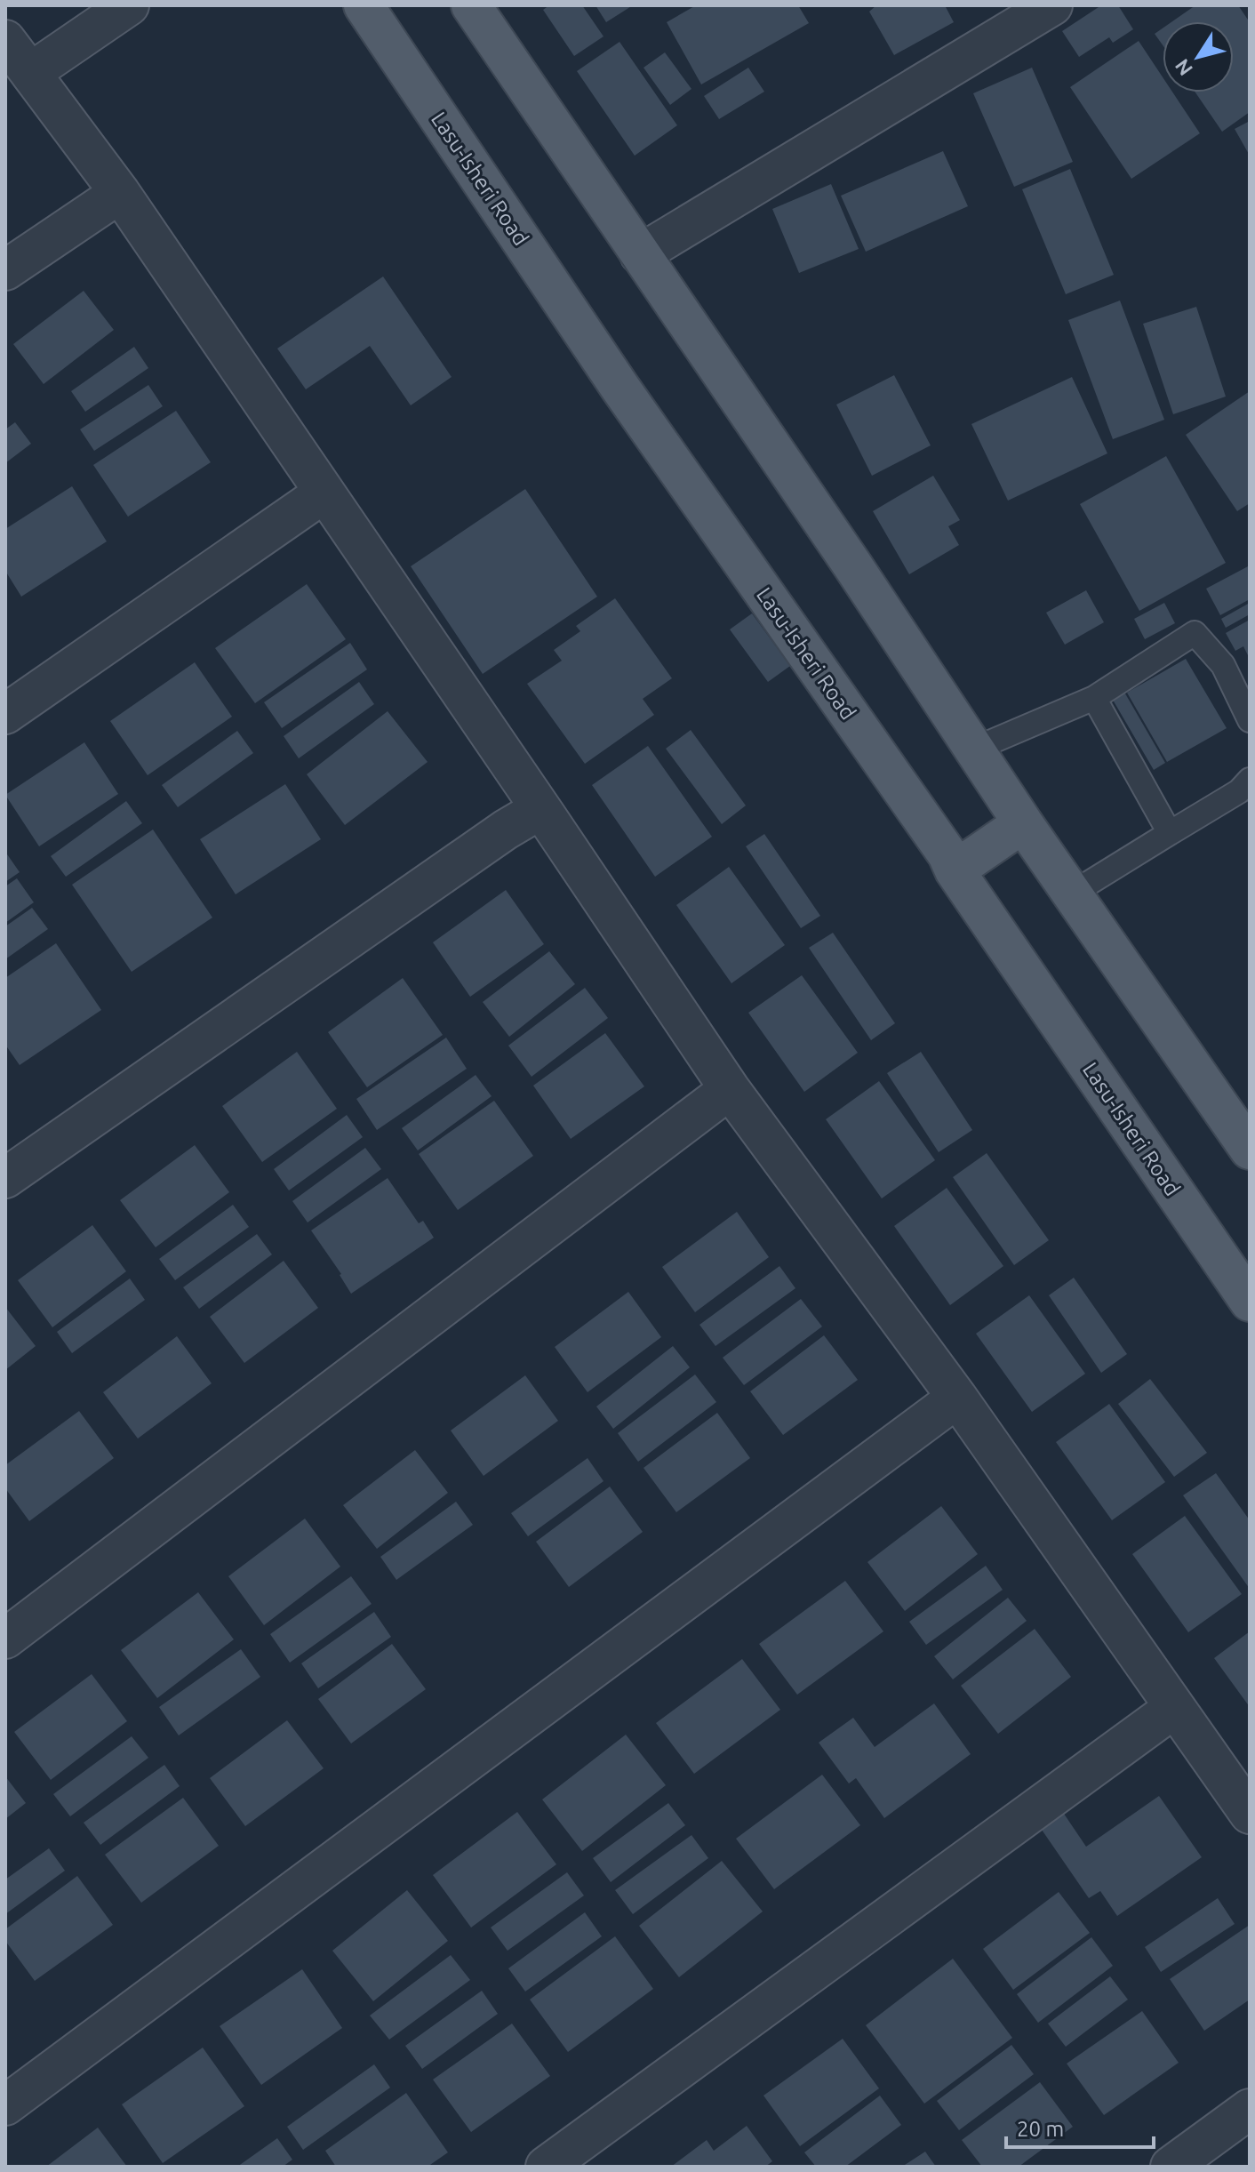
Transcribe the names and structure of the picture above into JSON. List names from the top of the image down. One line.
{"streets":{"main road":["Lasu-Isheri Road"]},"scale_bar":"20 m","north":"bottom left"}
